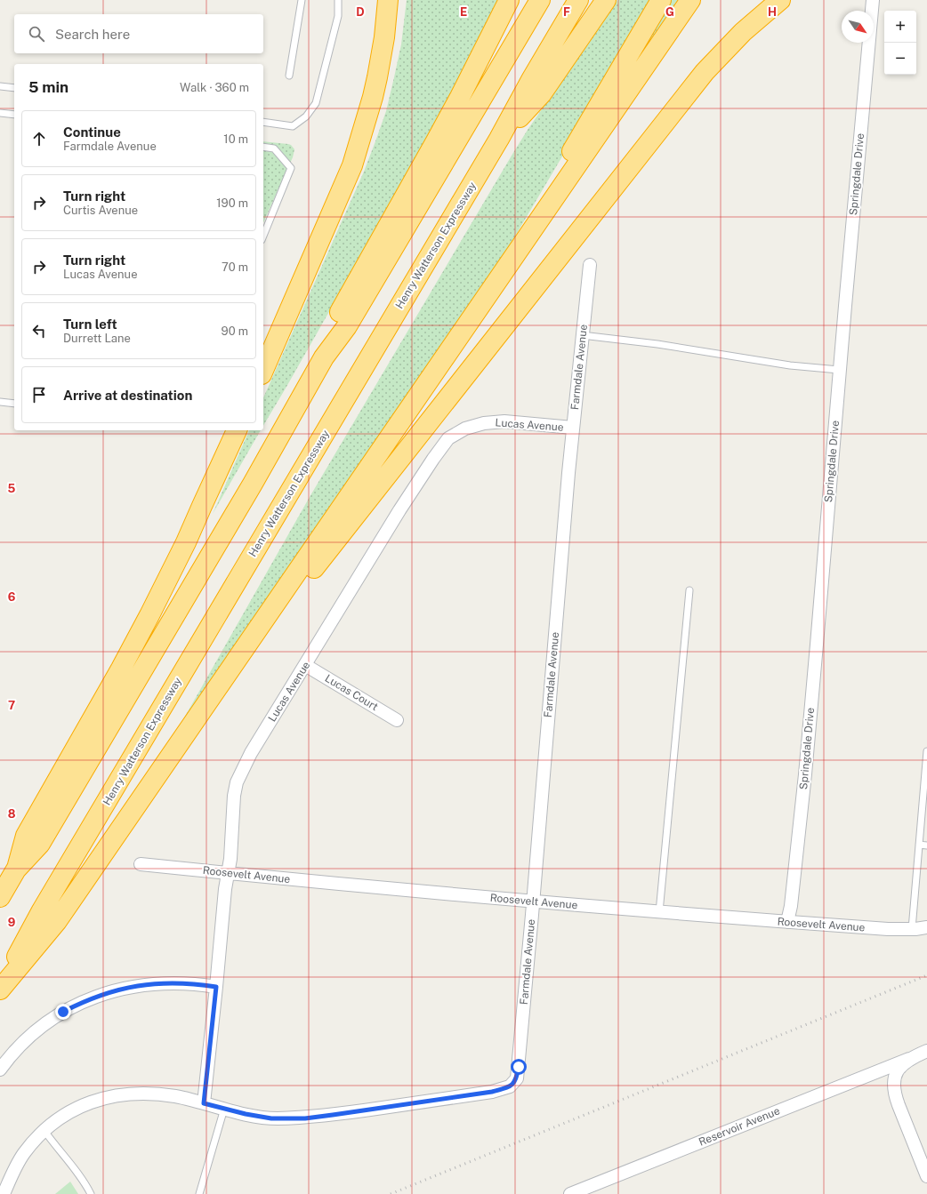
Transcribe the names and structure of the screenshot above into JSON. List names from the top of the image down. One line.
{"streets":{"highway":["Henry Watterson Expressway"],"street":["Springdale Drive","Farmdale Avenue","Lucas Avenue","Lucas Court","Roosevelt Avenue","Reservoir Avenue"]},"crossings":[["Springdale Drive","Roosevelt Avenue"],["Farmdale Avenue","Lucas Avenue"],["Farmdale Avenue","Roosevelt Avenue"],["Lucas Avenue","Lucas Court"],["Lucas Avenue","Roosevelt Avenue"]],"north":"bottom right","page":{"map_buttons":["+","−"],"search":"Search here","heading":["5 min","Walk · 360 m"],"list":[["Continue","Farmdale Avenue","10 m"],["Turn right","Curtis Avenue","190 m"],["Turn right","Lucas Avenue","70 m"],["Turn left","Durrett Lane","90 m"],"Arrive at destination"]},"grid":{"columns":["D","E","F","G","H"],"rows":["5","6","7","8","9"]}}
